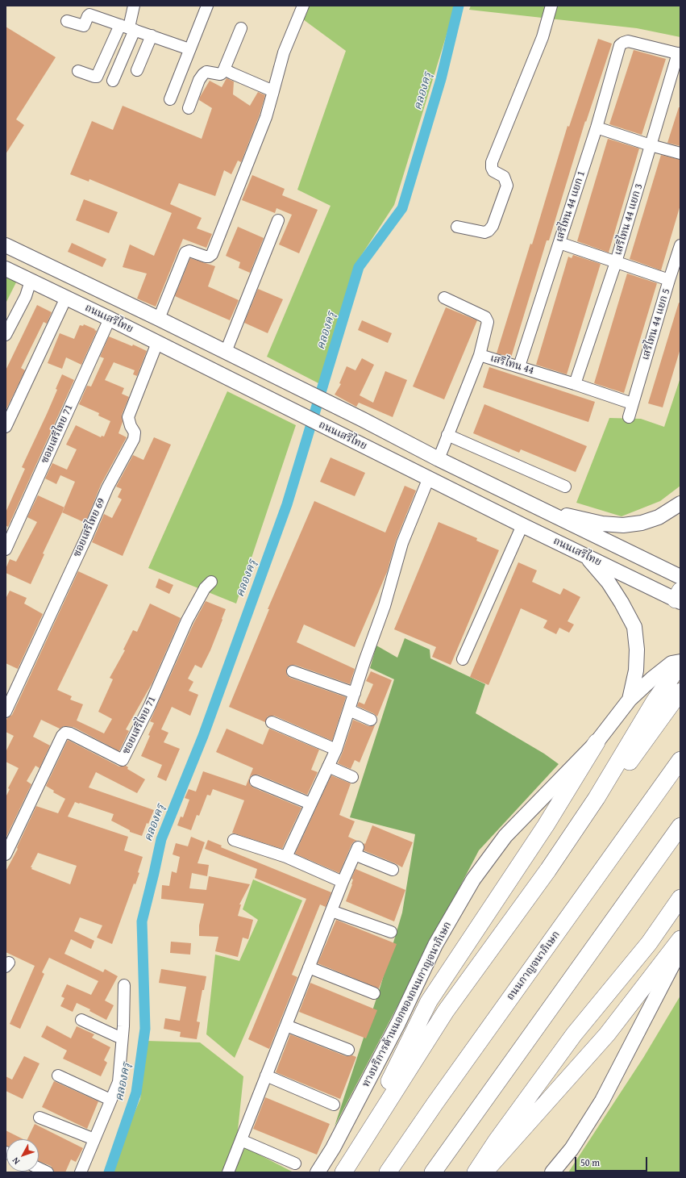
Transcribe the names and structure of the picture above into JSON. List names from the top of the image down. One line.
{"streets":{"highway":["ถนนกาญจนาภิเษก"],"main road":["ถนนเสรีไทย","ทางบริการด้านนอกของถนนกาญจนาภิเษก"],"street":["เสรีไทน 44 แยก 1","เสรีไทน 44 แยก 3","เสรีไทน 44 แยก 5","เสรีไทน 44","ซอยเสรีไทย 71","ซอยเสรีไทย 69"]},"crossings":[["เสรีไทน 44 แยก 1","เสรีไทน 44 แยก 3"],["เสรีไทน 44 แยก 1","เสรีไทน 44"],["เสรีไทน 44 แยก 3","เสรีไทน 44"],["ถนนเสรีไทย","เสรีไทน 44"],["ถนนเสรีไทย","ซอยเสรีไทย 71"],["ถนนเสรีไทย","ซอยเสรีไทย 69"],["เสรีไทน 44 แยก 5","เสรีไทน 44"]],"water":["คลองครุ"],"scale_bar":"50 m","north":"bottom left"}
